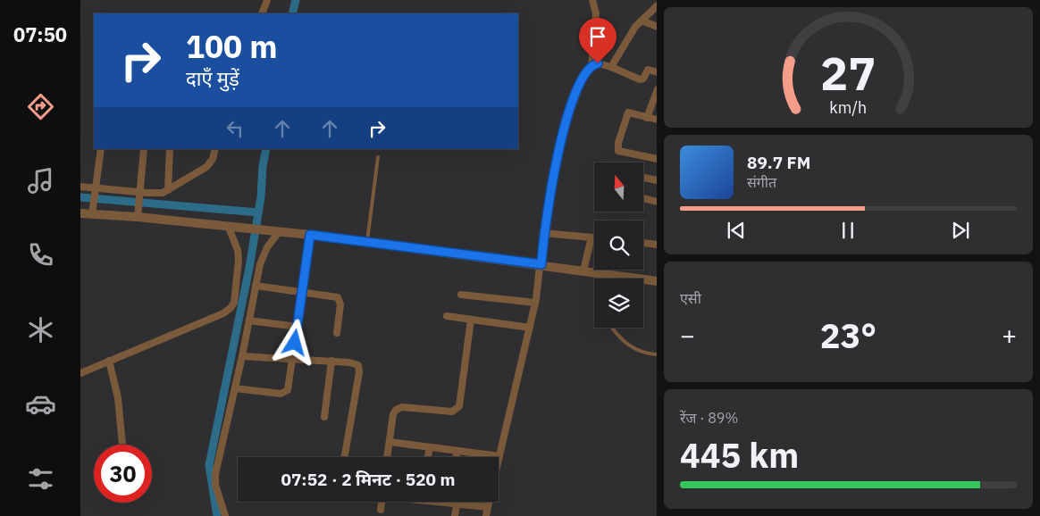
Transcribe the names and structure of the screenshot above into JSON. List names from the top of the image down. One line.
{"north":"top","page":{"tabs":"07:50","turn":["100 m","दाएँ मुड़ें"],"song":["89.7 FM","संगीत"],"tile":["एसी",["रेंज · 89%","445 km"]],"heat":["−","23°","+"],"limit":"30","trip":"07:52 · 2 मिनट · 520 m","gauge":["27","km/h"]}}
